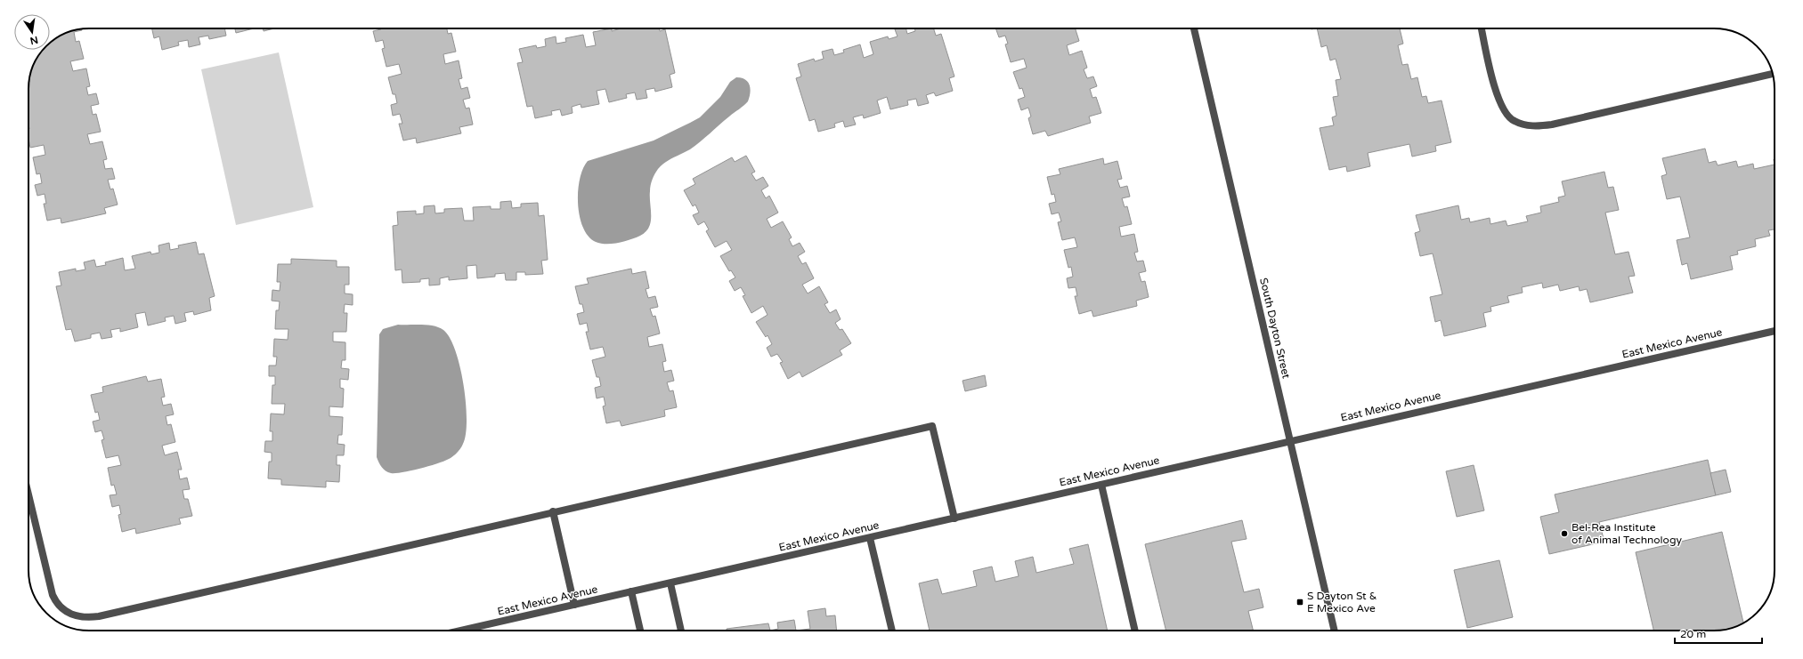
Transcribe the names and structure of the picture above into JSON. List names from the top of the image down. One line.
{"streets":{"street":["South Dayton Street","East Mexico Avenue"]},"crossings":[["South Dayton Street","East Mexico Avenue"]],"places":{"other":["Bel-Rea Institute of Animal Technology"],"transit":["S Dayton St & E Mexico Ave"]},"scale_bar":"20 m","north":"bottom"}
